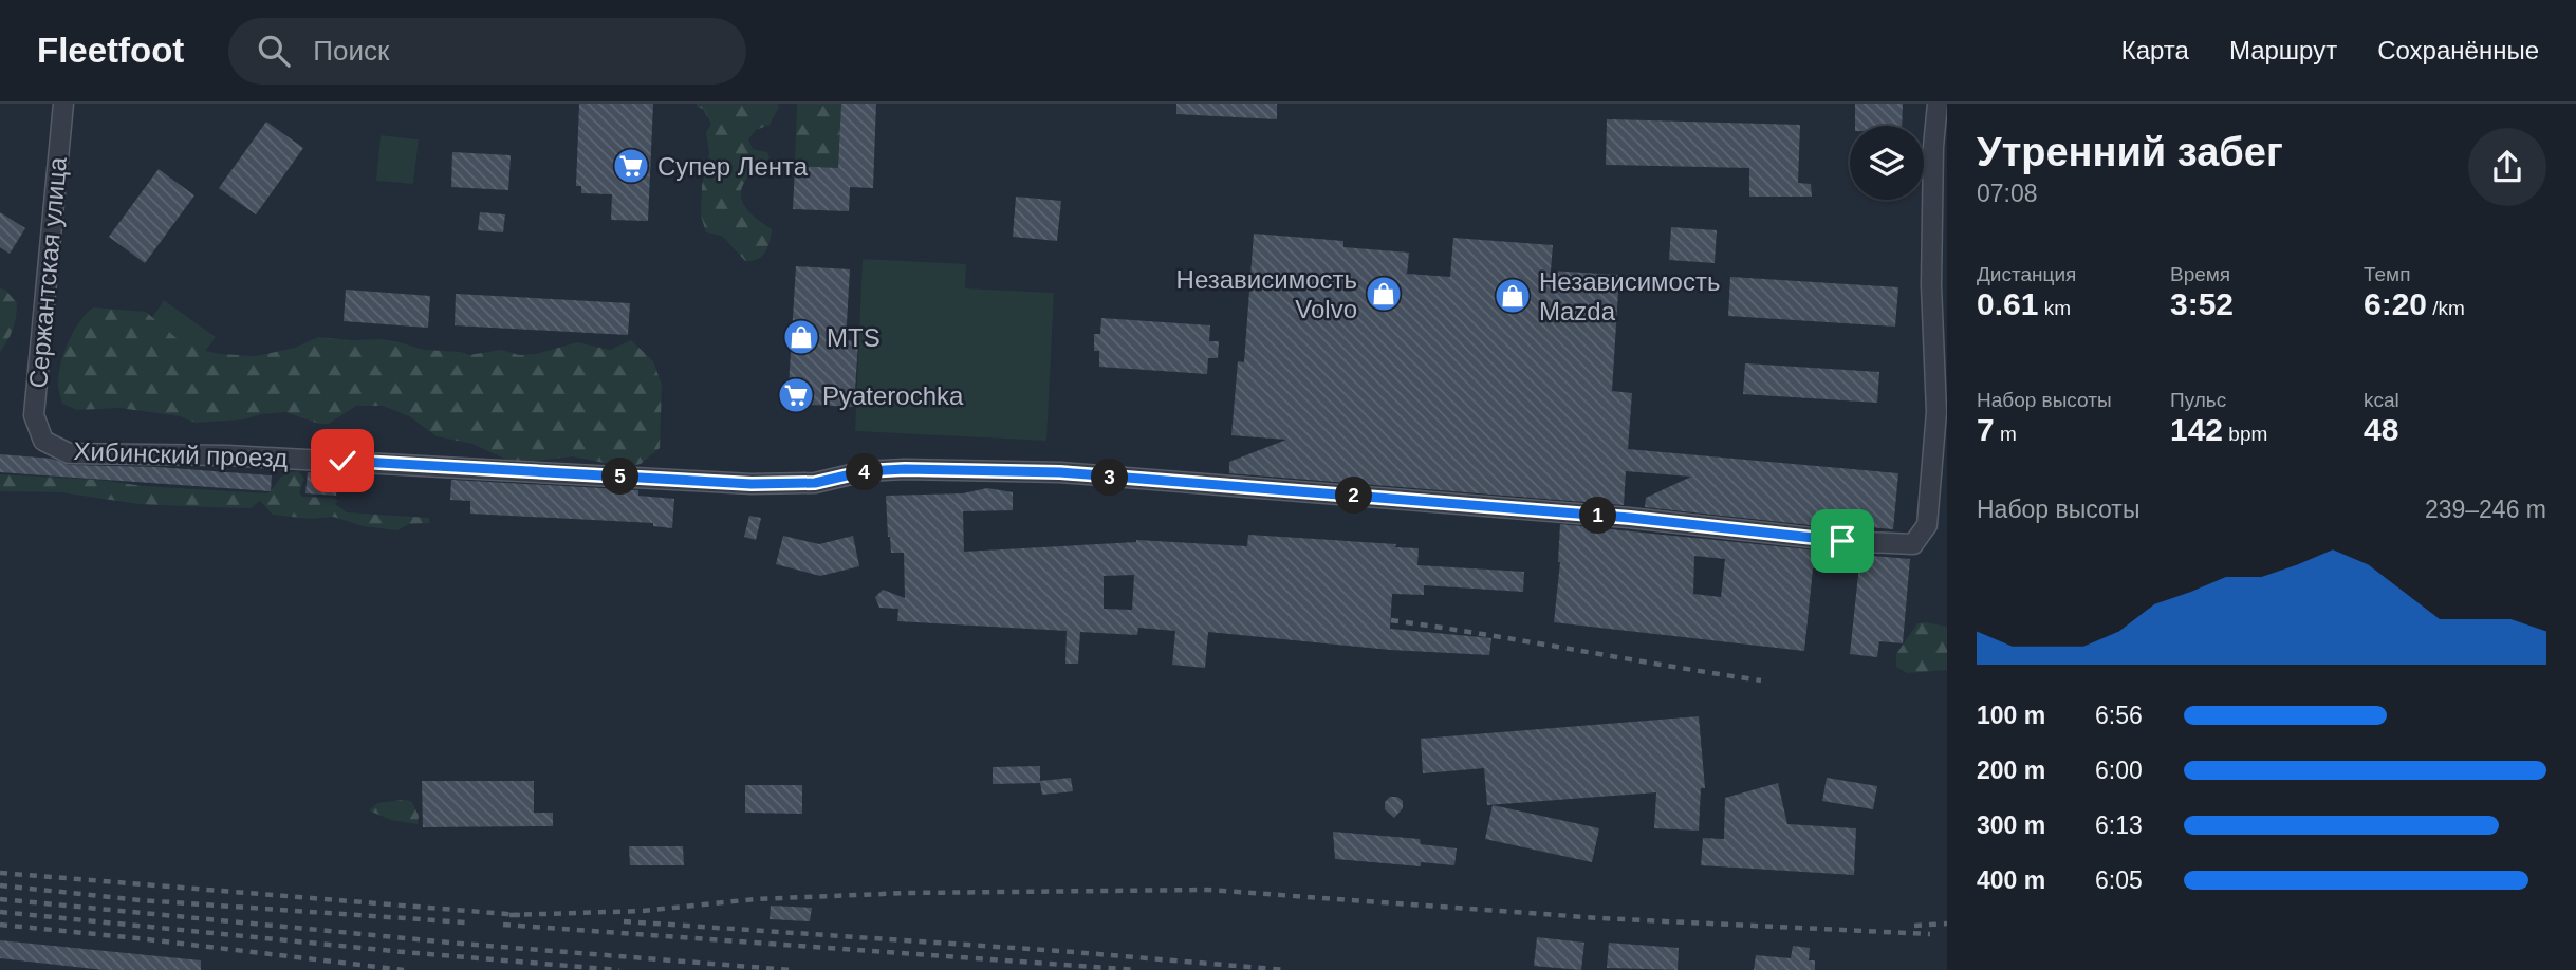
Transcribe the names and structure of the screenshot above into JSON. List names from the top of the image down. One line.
{"streets":{"street":["Сержантская улица","Хибинский проезд"]},"crossings":[["Сержантская улица","Хибинский проезд"]],"places":{"supermarket":["Супер Лента","Pyaterochka"],"shop":["Независимость Volvo","Независимость Mazda","MTS"]},"page":{"header":"Fleetfoot","search":"Поиск","nav":["Карта","Маршрут","Сохранённые"],"heading":["Утренний забег","07:08"],"stats":[["Дистанция","0.61 km"],["Время","3:52"],["Темп","6:20 /km"],["Набор высоты","7 m"],["Пульс","142 bpm"],["kcal","48"]],"pins":["4","5","3","2","1"],"chart":["Набор высоты","239–246 m"],"list":[{"name":"100 m","note":"6:56"},{"name":"200 m","note":"6:00"},{"name":"300 m","note":"6:13"},{"name":"400 m","note":"6:05"}]}}
